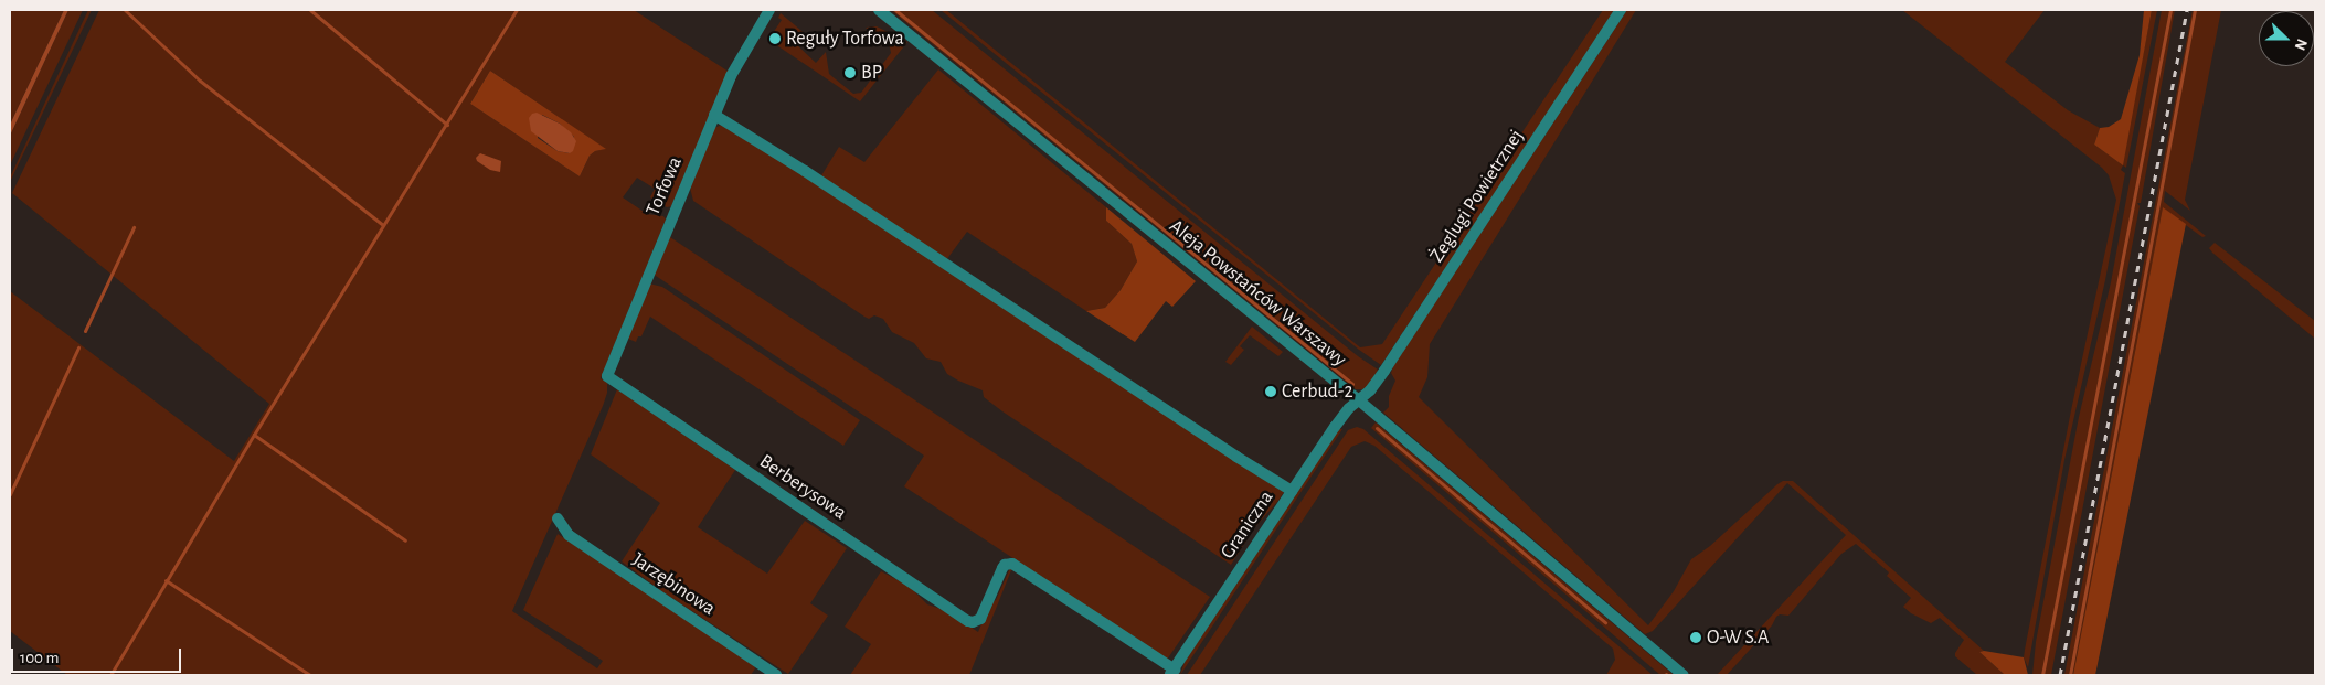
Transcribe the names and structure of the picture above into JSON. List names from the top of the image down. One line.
{"streets":{"street":["Torfowa","Żeglugi Powietrznej","Aleja Powstańców Warszawy","Berberysowa","Graniczna","Jarzębinowa"]},"crossings":[["Torfowa","Berberysowa"],["Żeglugi Powietrznej","Aleja Powstańców Warszawy"],["Żeglugi Powietrznej","Graniczna"],["Aleja Powstańców Warszawy","Graniczna"],["Berberysowa","Graniczna"]],"places":["Reguły Torfowa","BP","Cerbud-2","O-W S.A"],"scale_bar":"100 m","north":"right"}
